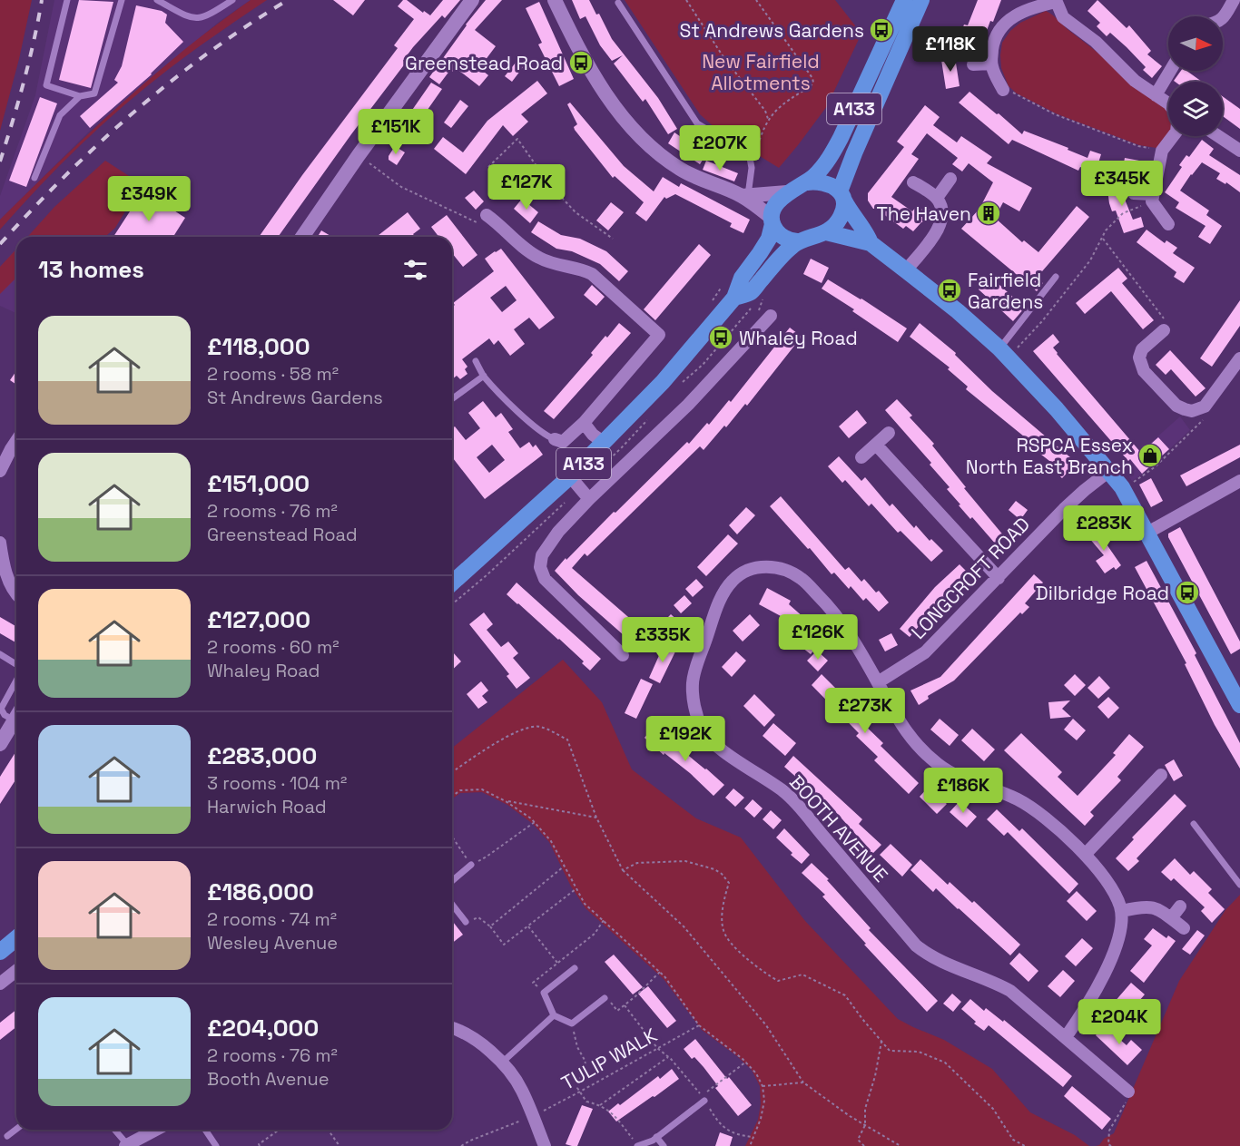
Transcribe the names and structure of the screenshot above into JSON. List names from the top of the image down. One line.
{"streets":{"main road":["A133"],"street":["LONGCROFT ROAD","BOOTH AVENUE"],"path":["TULIP WALK"]},"crossings":[["LONGCROFT ROAD","BOOTH AVENUE"]],"parks":["New Fairfield Allotments"],"places":{"bus stop":["St Andrews Gardens","Greenstead Road","Fairfield Gardens","Whaley Road","Dilbridge Road"],"building":["The Haven"],"shop":["RSPCA Essex North East Branch"]},"north":"right","page":{"price":["£118K","£151K","£207K","£345K","£127K","£349K","£283K","£126K","£335K","£273K","£192K","£186K","£204K"],"heading":"13 homes","list":[{"name":"£118,000","note":"2 rooms · 58 m² · St Andrews Gardens"},{"name":"£151,000","note":"2 rooms · 76 m² · Greenstead Road"},{"name":"£127,000","note":"2 rooms · 60 m² · Whaley Road"},{"name":"£283,000","note":"3 rooms · 104 m² · Harwich Road"},{"name":"£186,000","note":"2 rooms · 74 m² · Wesley Avenue"},{"name":"£204,000","note":"2 rooms · 76 m² · Booth Avenue"}]}}
